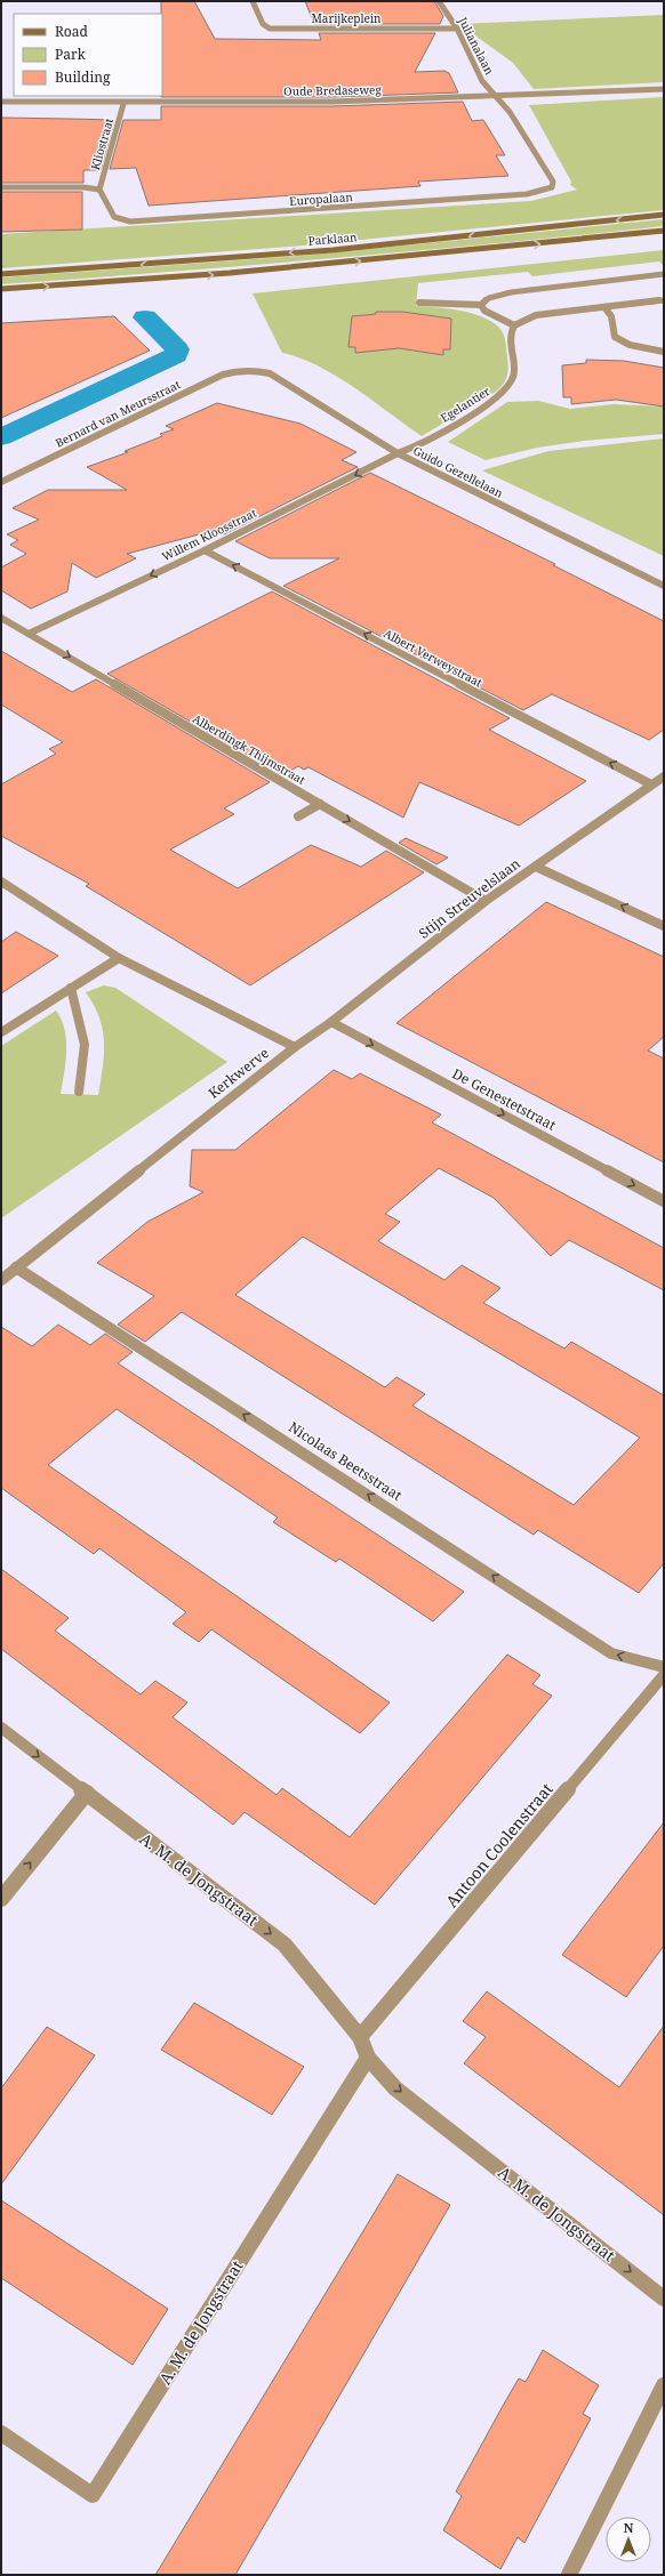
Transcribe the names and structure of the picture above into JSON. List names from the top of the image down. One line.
{"streets":{"street":["Marijkeplein","Julianalaan","Oude Bredaseweg","Kliostraat","Europalaan","Parklaan","Egelantier","Bernard van Meursstraat","Guido Gezellelaan","Willem Kloosstraat","Albert Verweystraat","Alberdingk Thijmstraat","Stijn Streuvelslaan","Kerkwerve","De Genestetstraat","Nicolaas Beetsstraat","Antoon Coolenstraat","A. M. de Jongstraat"]},"crossings":[["Marijkeplein","Julianalaan"],["Julianalaan","Oude Bredaseweg"],["Julianalaan","Europalaan"],["Oude Bredaseweg","Kliostraat"],["Oude Bredaseweg","Europalaan"],["Kliostraat","Europalaan"],["Egelantier","Guido Gezellelaan"],["Egelantier","Willem Kloosstraat"],["Bernard van Meursstraat","Guido Gezellelaan"],["Guido Gezellelaan","Willem Kloosstraat"],["Willem Kloosstraat","Albert Verweystraat"],["Willem Kloosstraat","Alberdingk Thijmstraat"],["Albert Verweystraat","Stijn Streuvelslaan"],["Alberdingk Thijmstraat","Stijn Streuvelslaan"],["Stijn Streuvelslaan","Kerkwerve"],["Stijn Streuvelslaan","De Genestetstraat"],["Kerkwerve","Nicolaas Beetsstraat"],["Antoon Coolenstraat","A. M. de Jongstraat"]],"one_way":["Willem Kloosstraat","Albert Verweystraat","Alberdingk Thijmstraat","De Genestetstraat","Nicolaas Beetsstraat","A. M. de Jongstraat"],"legend":["Road","Park","Building"],"north":"top"}
